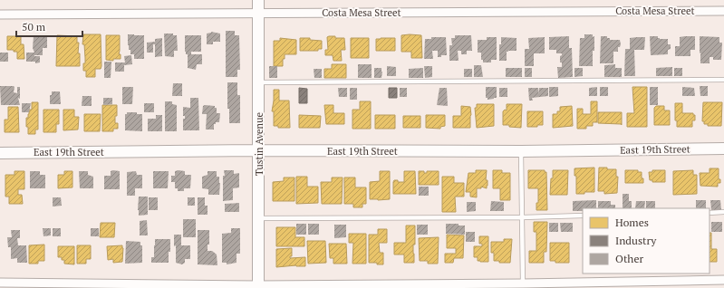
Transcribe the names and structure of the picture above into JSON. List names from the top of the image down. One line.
{"streets":{"street":["Costa Mesa Street","Tustin Avenue","East 19th Street"]},"crossings":[["Costa Mesa Street","Tustin Avenue"],["Tustin Avenue","East 19th Street"]],"legend":["Homes","Industry","Other"],"scale_bar":"50 m"}
